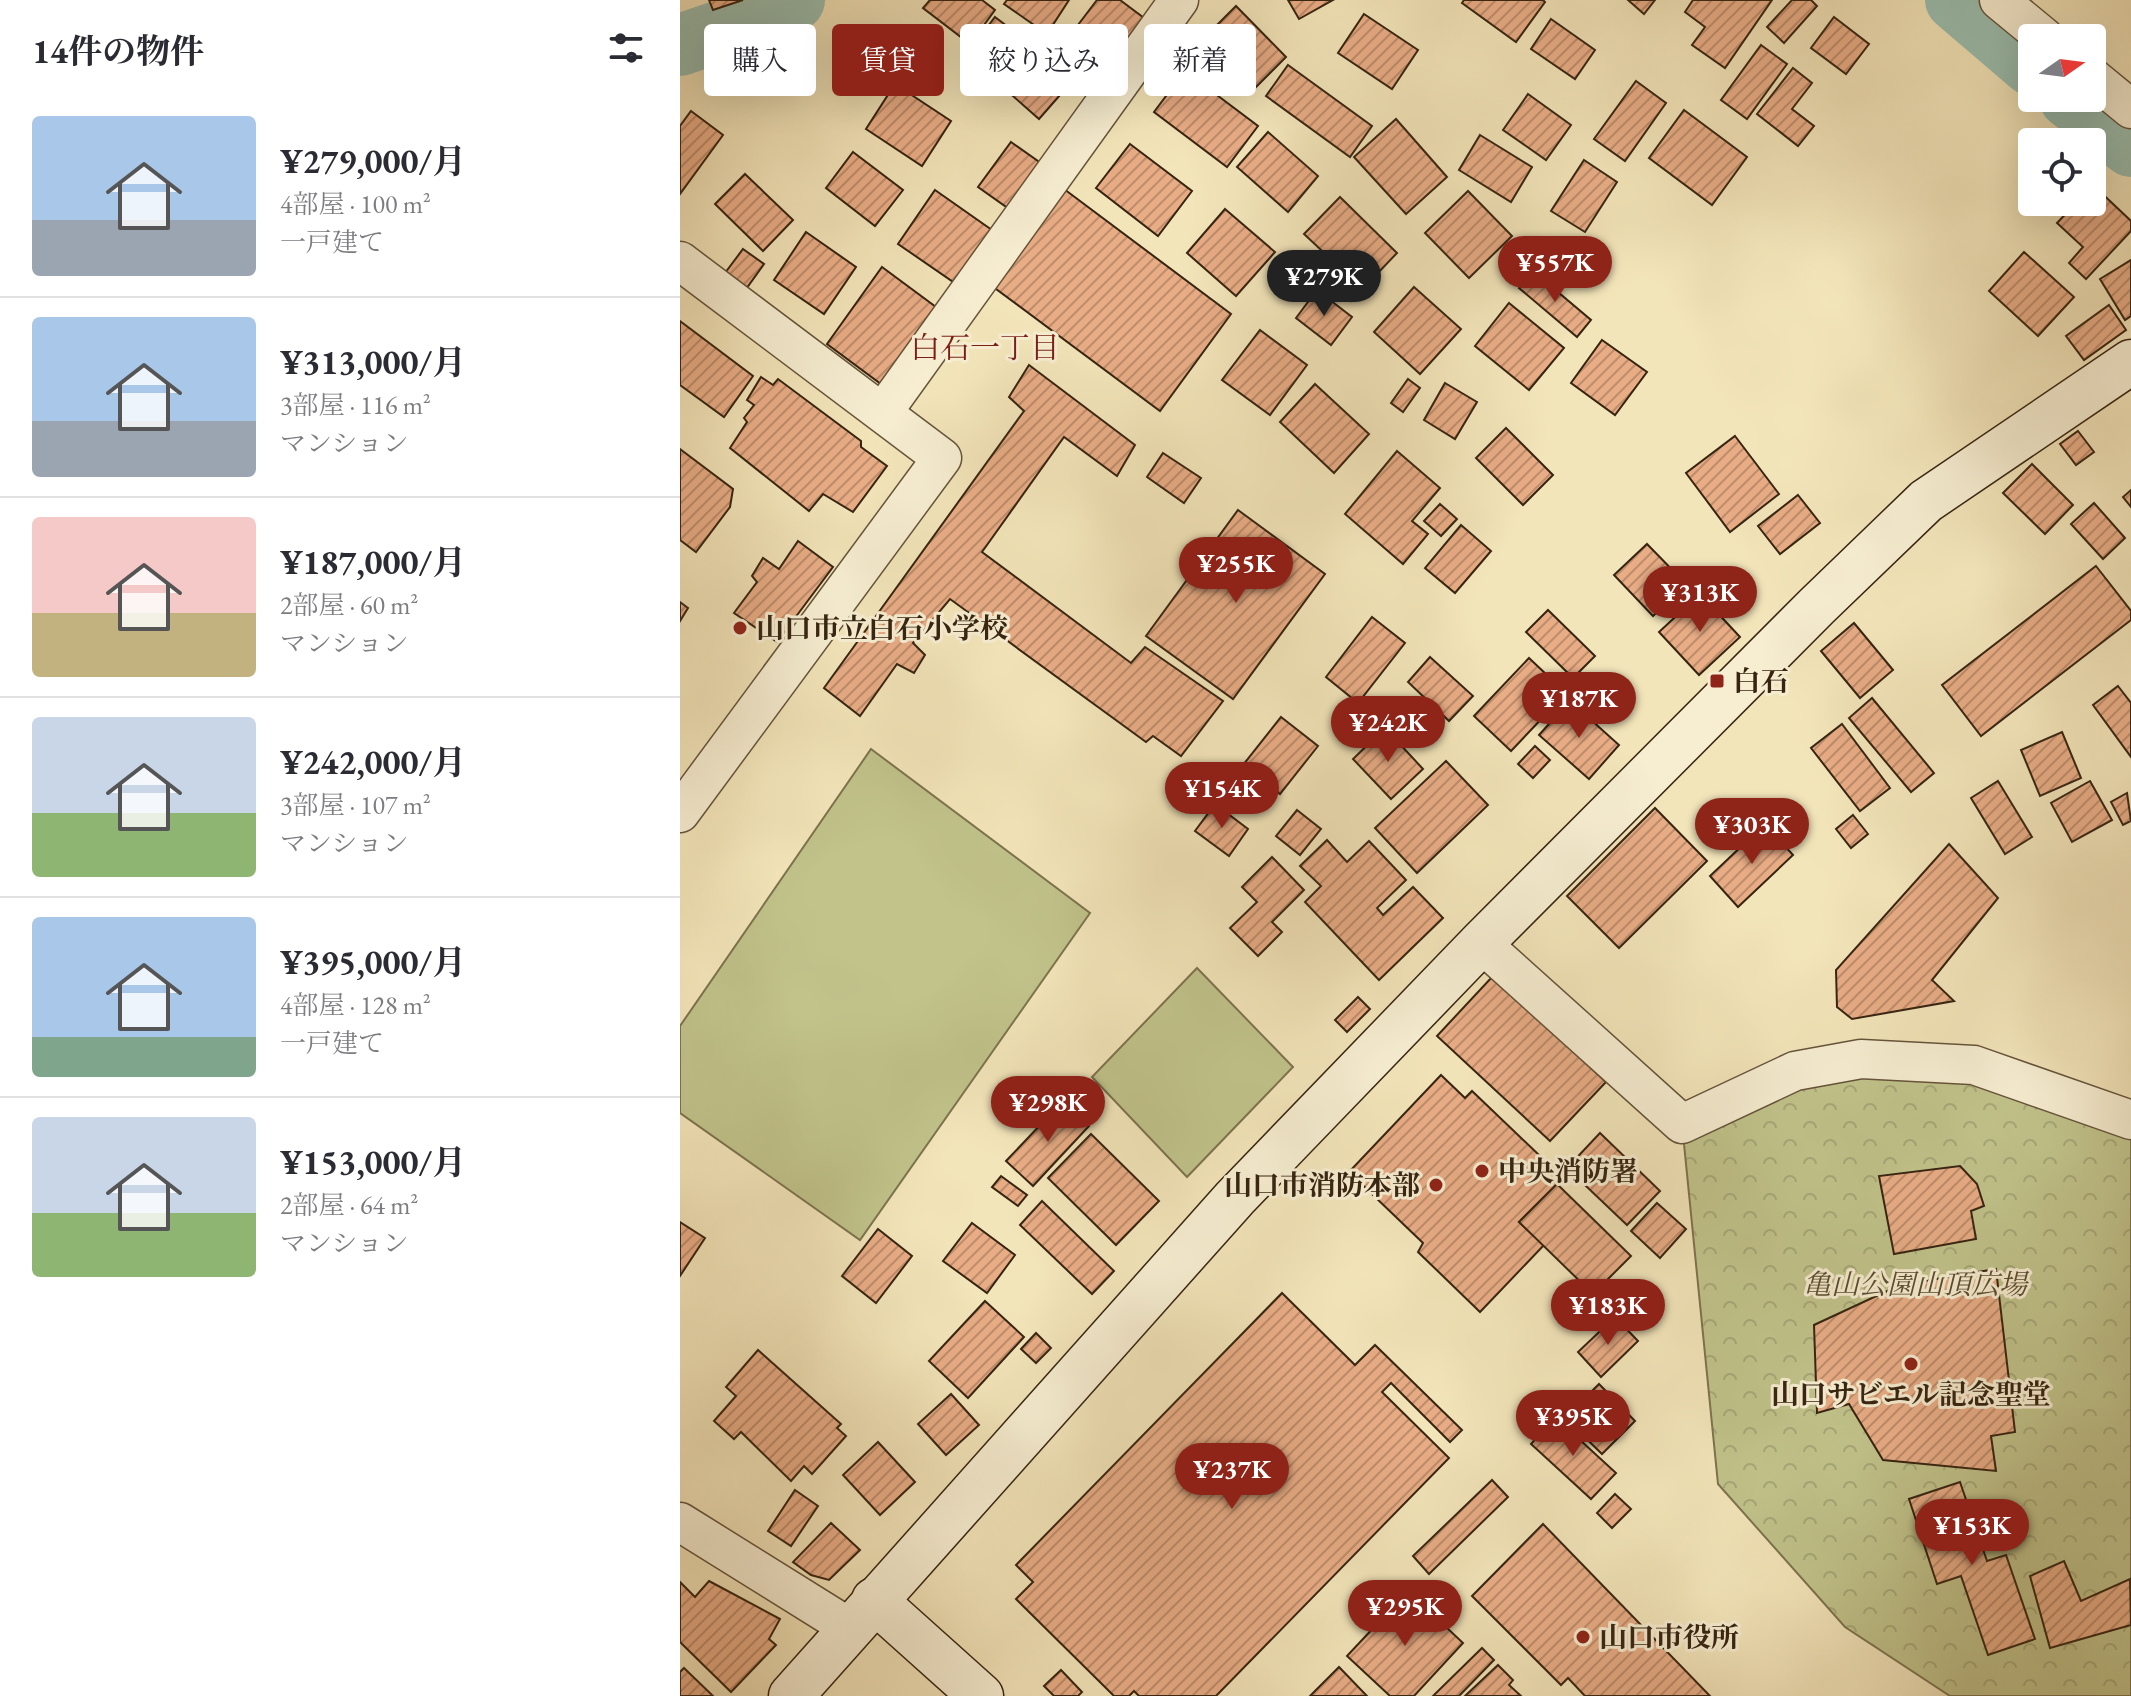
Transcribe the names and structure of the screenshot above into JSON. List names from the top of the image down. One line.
{"districts":["白石一丁目"],"parks":["亀山公園山頂広場"],"places":{"other":["山口市立白石小学校","中央消防署","山口市消防本部","山口サビエル記念聖堂","山口市役所"],"transit":["白石"]},"north":"right","page":{"heading":"14件の物件","chip":["購入","賃貸","絞り込み","新着"],"list":[{"name":"¥279,000/月","note":"4部屋 · 100 m² · 一戸建て"},{"name":"¥313,000/月","note":"3部屋 · 116 m² · マンション"},{"name":"¥187,000/月","note":"2部屋 · 60 m² · マンション"},{"name":"¥242,000/月","note":"3部屋 · 107 m² · マンション"},{"name":"¥395,000/月","note":"4部屋 · 128 m² · 一戸建て"},{"name":"¥153,000/月","note":"2部屋 · 64 m² · マンション"}],"price":["¥557K","¥279K","¥255K","¥313K","¥187K","¥242K","¥154K","¥303K","¥298K","¥183K","¥395K","¥237K","¥153K","¥295K"]}}
